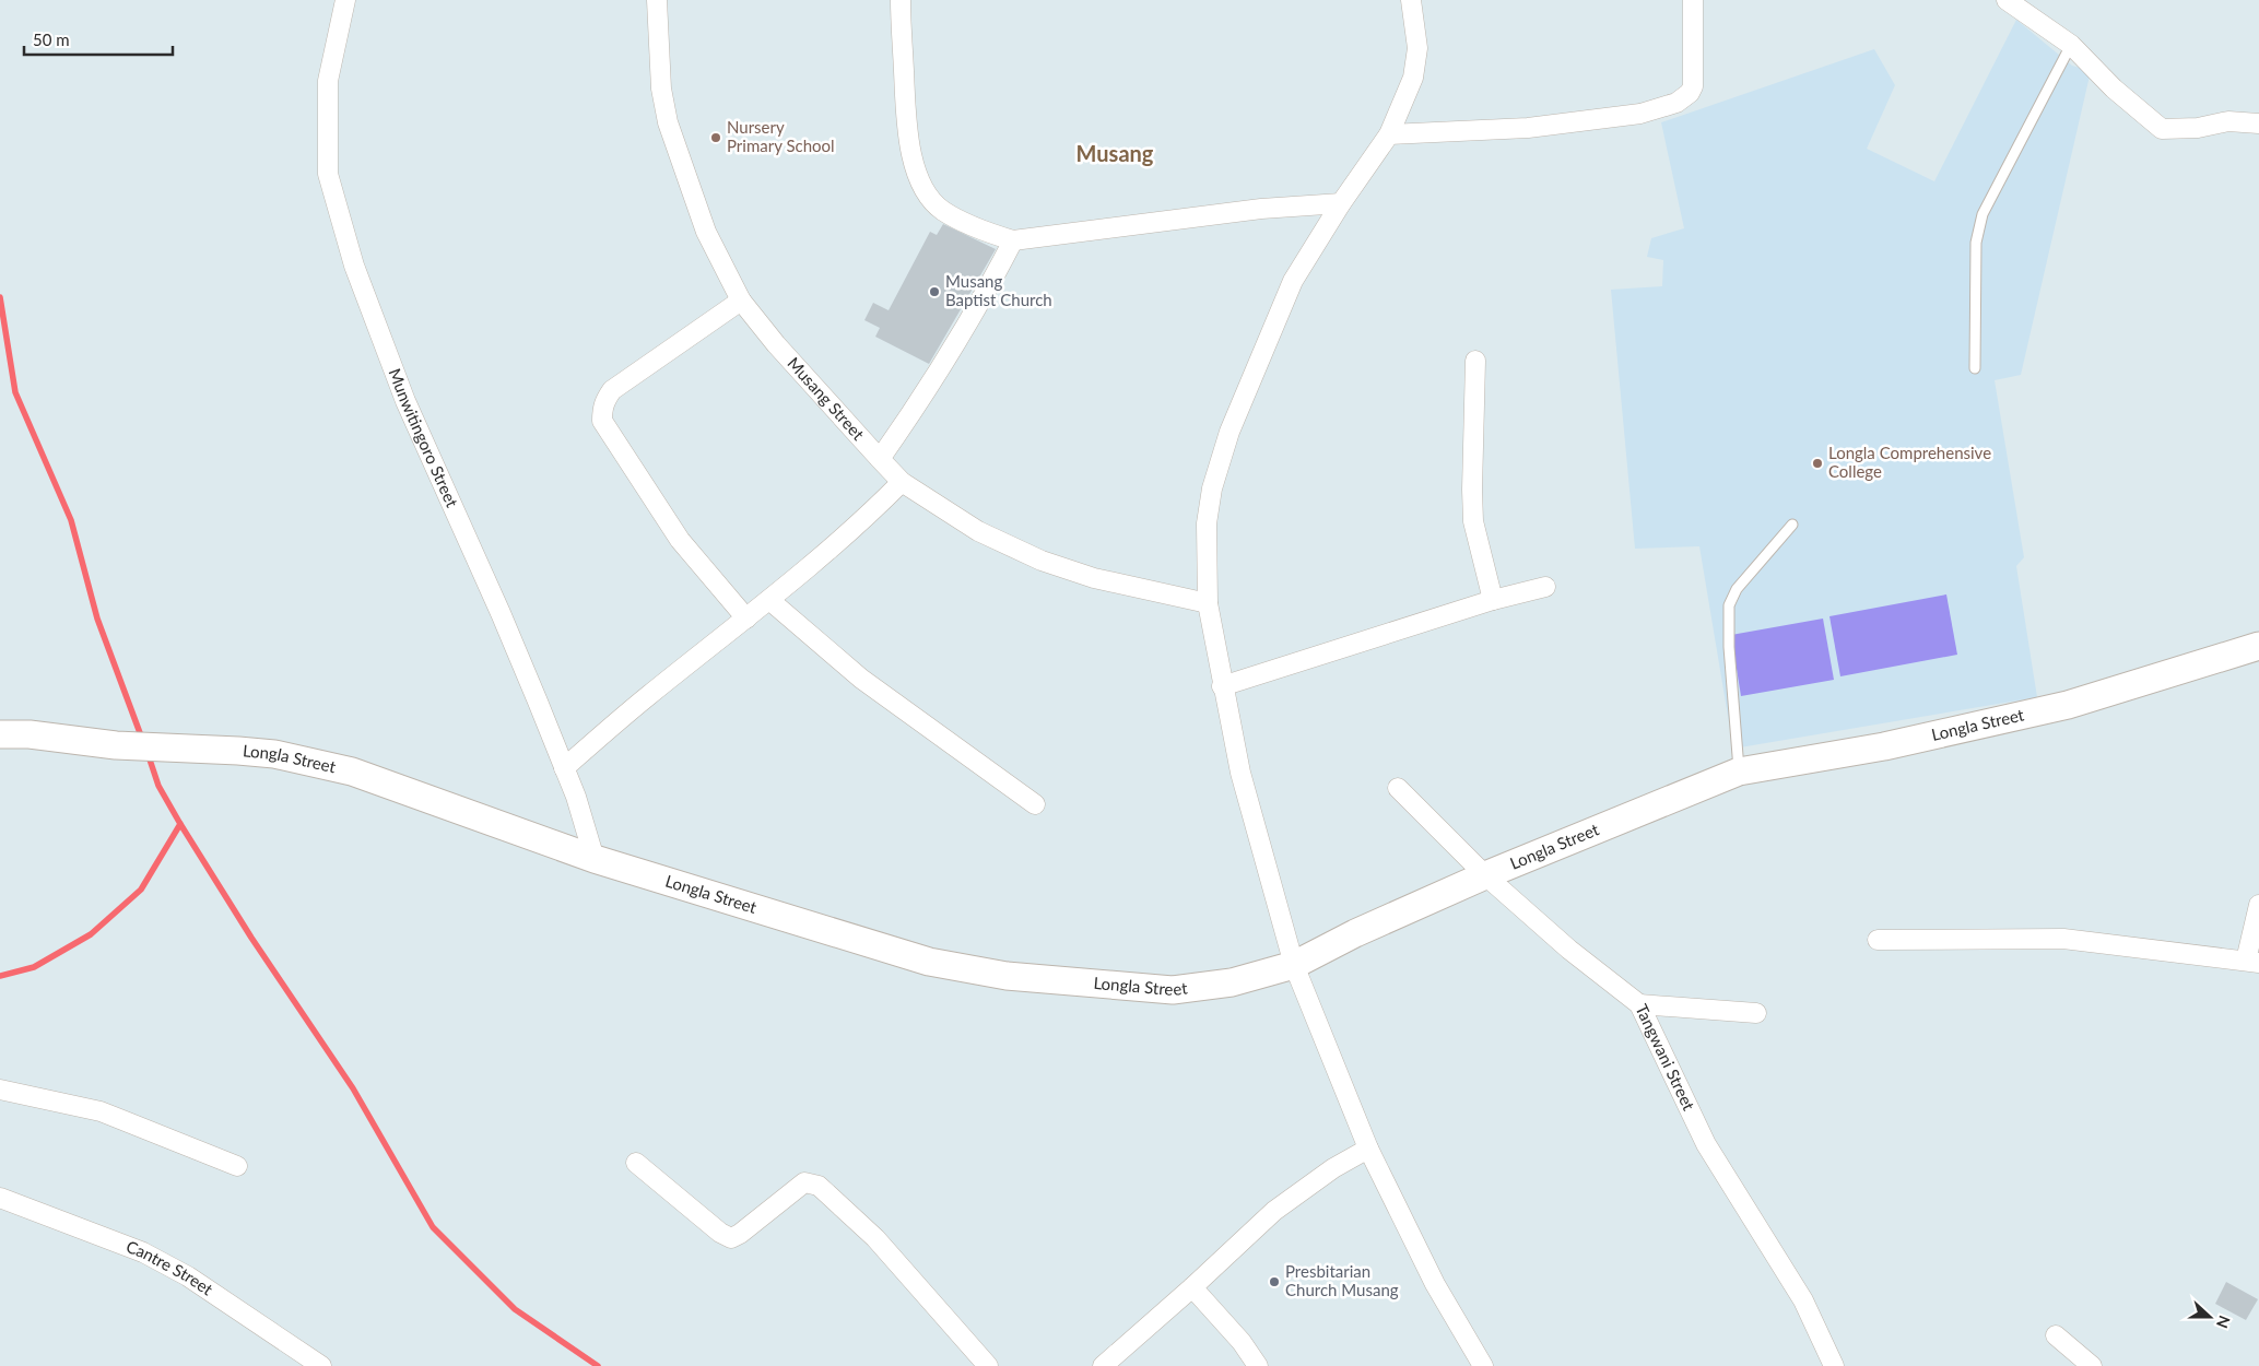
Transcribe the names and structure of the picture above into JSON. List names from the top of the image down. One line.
{"streets":{"main road":["Longla Street"],"street":["Musang Street","Munwitingoro Street","Tangwani Street","Cantre Street"]},"crossings":[["Munwitingoro Street","Longla Street"],["Longla Street","Tangwani Street"]],"districts":["Musang"],"places":["Nursery Primary School","Musang Baptist Church","Longla Comprehensive College","Presbitarian Church Musang"],"scale_bar":"50 m","north":"right"}
